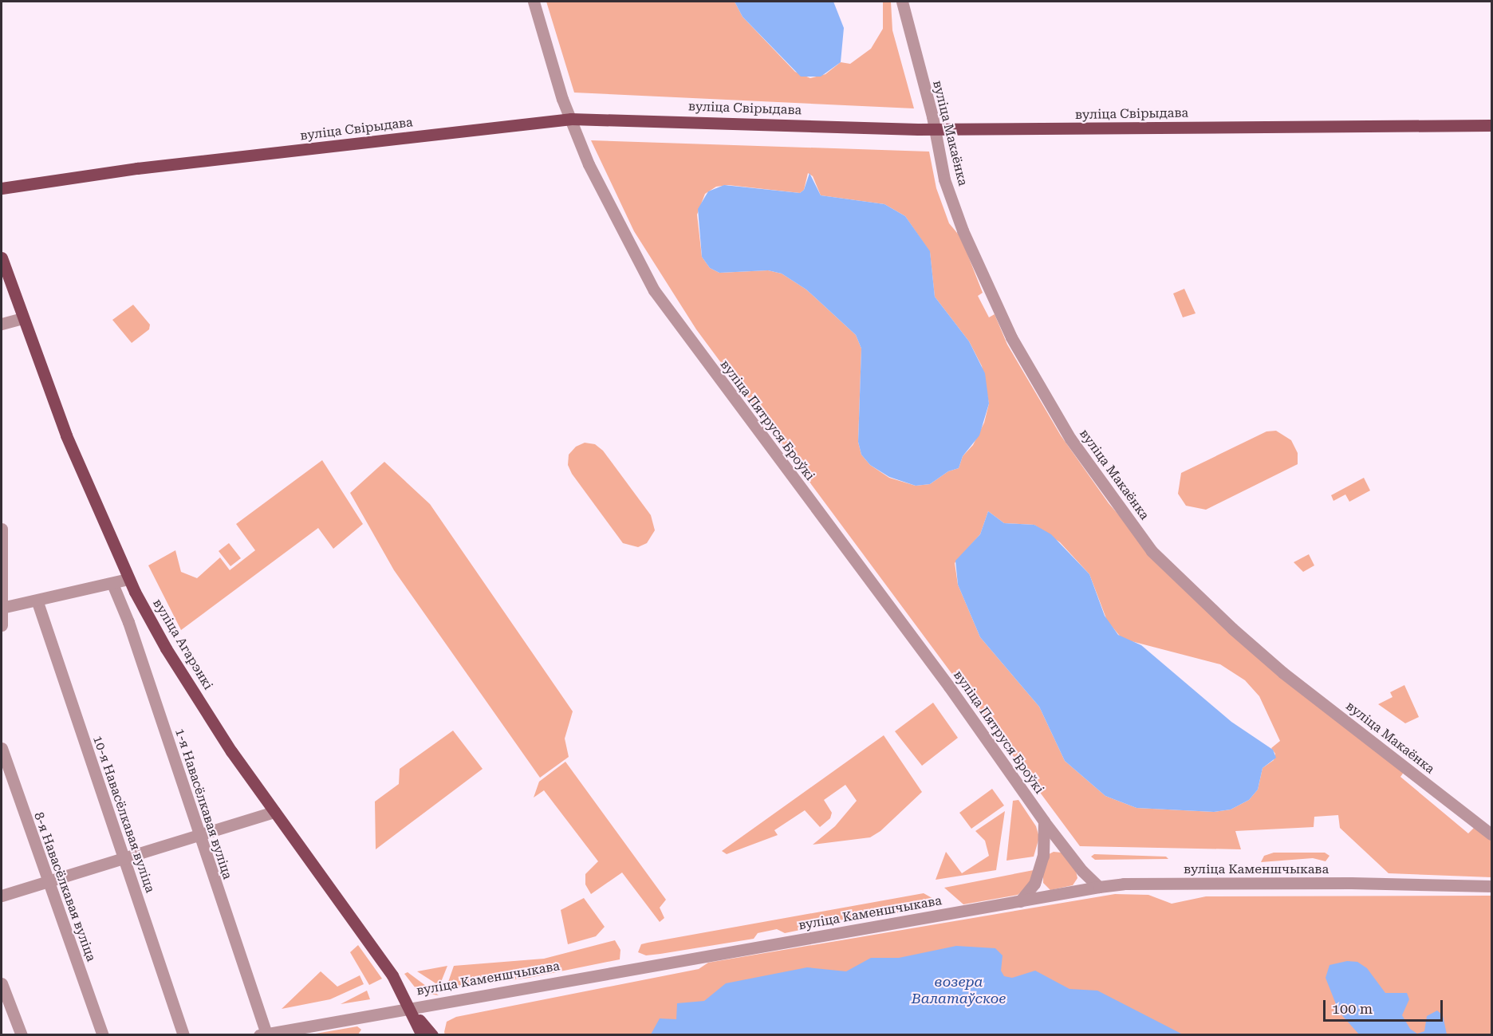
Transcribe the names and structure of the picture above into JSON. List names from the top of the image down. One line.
{"streets":{"main road":["вуліца Свірыдава","вуліца Агарэнкі"],"street":["вуліца Макаёнка","вуліца Пятруся Броўкі","1-я Навасёлкавая вуліца","10-я Навасёлкавая вуліца","вуліца Каменшчыкава","8-я Навасёлкавая вуліца"]},"crossings":[["вуліца Свірыдава","вуліца Макаёнка"],["вуліца Свірыдава","вуліца Пятруся Броўкі"],["вуліца Пятруся Броўкі","вуліца Каменшчыкава"],["вуліца Агарэнкі","вуліца Каменшчыкава"],["1-я Навасёлкавая вуліца","вуліца Каменшчыкава"]],"water":["возера Валатаўское"],"scale_bar":"100 m"}
